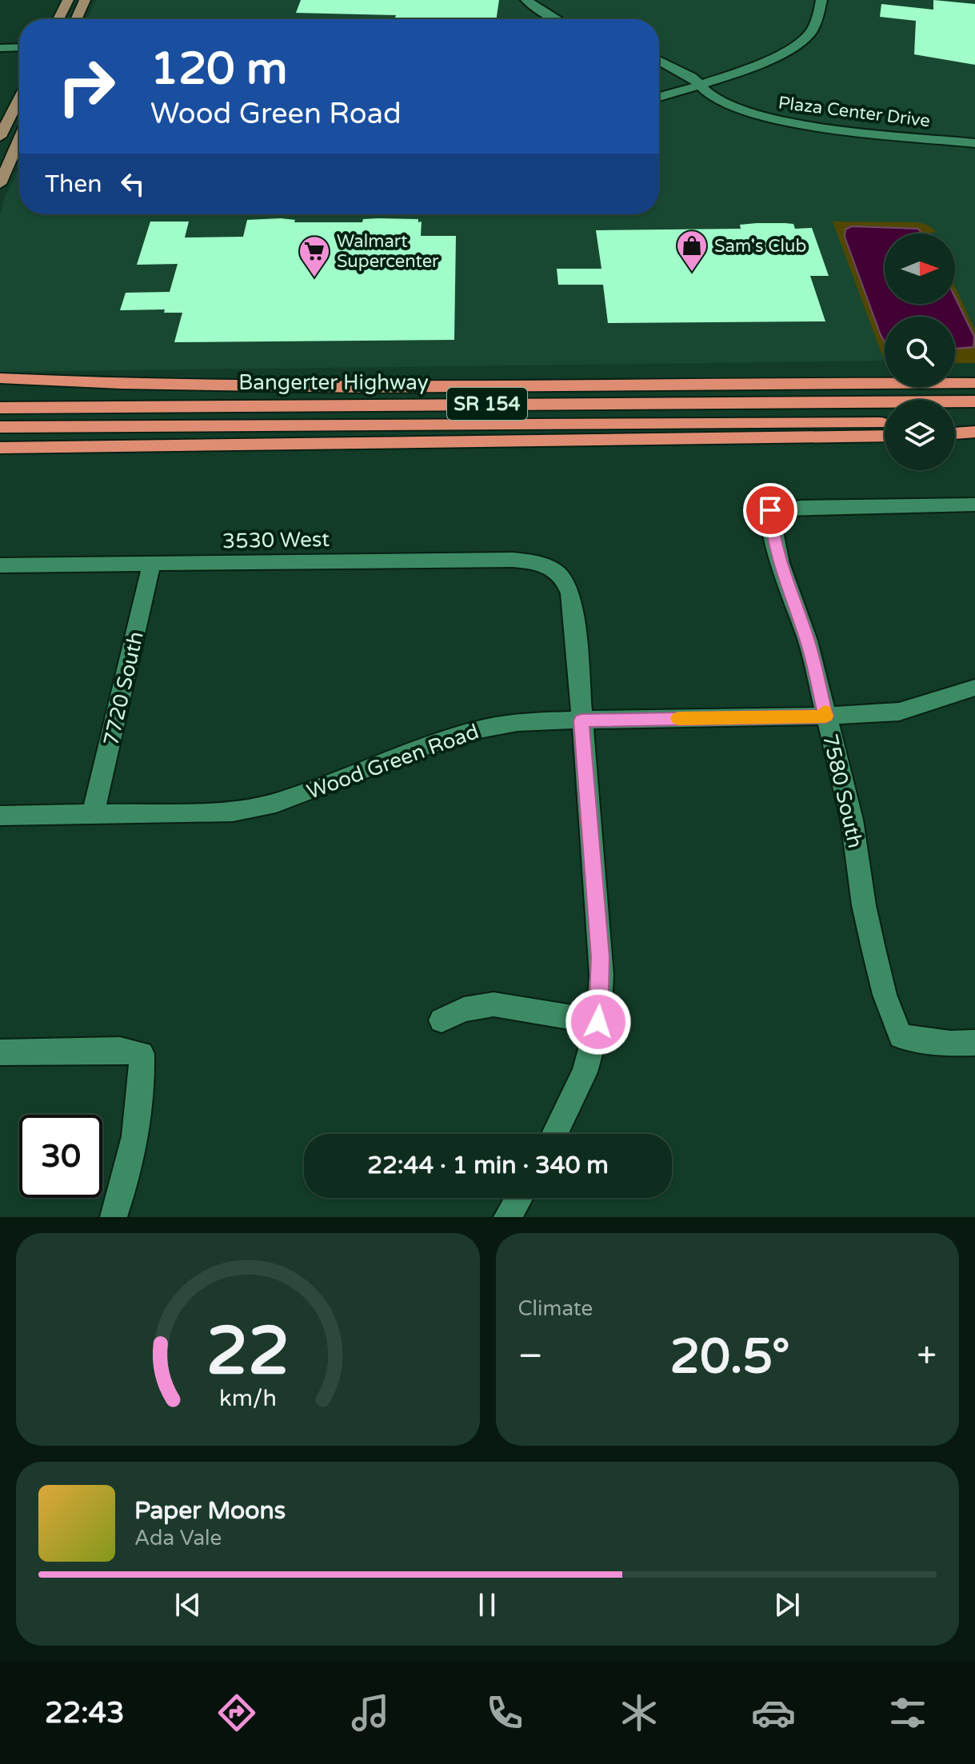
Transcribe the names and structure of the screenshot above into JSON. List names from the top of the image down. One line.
{"streets":{"highway":["Bangerter Highway","SR 154"],"street":["Plaza Center Drive","3530 West","7720 South","Wood Green Road","7580 South"]},"crossings":[["3530 West","7720 South"],["3530 West","Wood Green Road"],["7720 South","Wood Green Road"],["Wood Green Road","7580 South"]],"places":{"shop":["Sam's Club"],"supermarket":["Walmart Supercenter"]},"north":"right","page":{"turn":["120 m","Wood Green Road"],"then":"Then","limit":"30","trip":"22:44 · 1 min · 340 m","tile":"Climate","heat":["−","20.5°","+"],"song":["Paper Moons","Ada Vale"],"tabs":"22:43","gauge":["22","km/h"]}}
